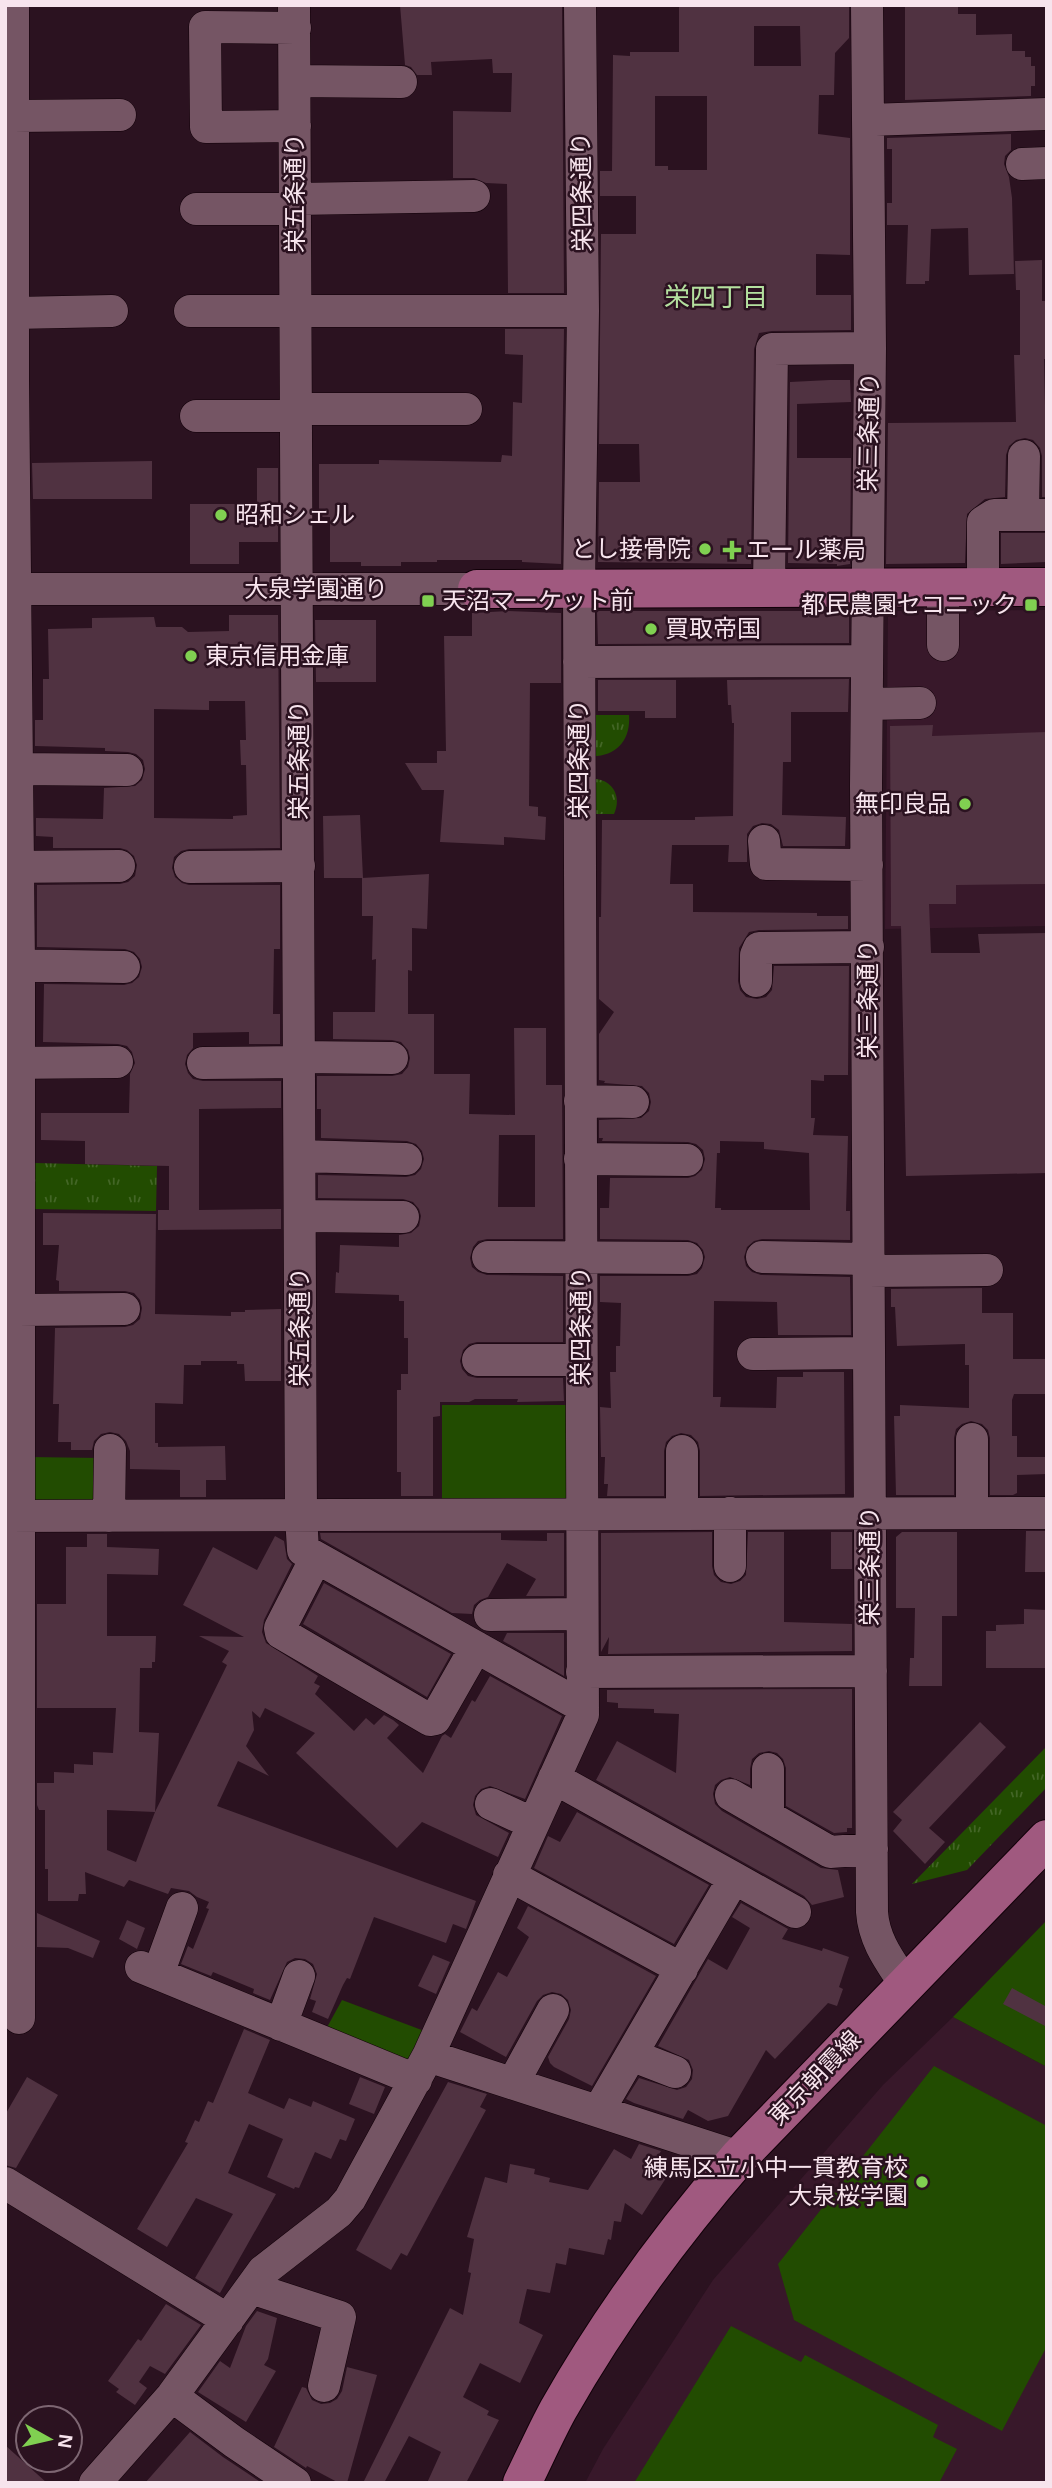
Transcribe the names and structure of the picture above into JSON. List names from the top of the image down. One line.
{"streets":{"main road":["大泉学園通り","東京朝霞線"],"street":["栄四条通り","栄五条通り","栄三条通り"]},"crossings":[["栄四条通り","大泉学園通り"],["栄五条通り","大泉学園通り"],["栄三条通り","大泉学園通り"],["栄三条通り","東京朝霞線"]],"districts":["栄四丁目"],"places":{"other":["昭和シェル","とし接骨院","買取帝国","東京信用金庫","無印良品","練馬区立小中一貫教育校 大泉桜学園"],"health":["エール薬局"],"transit":["天沼マーケット前","都民農園セコニック"]},"north":"right"}
